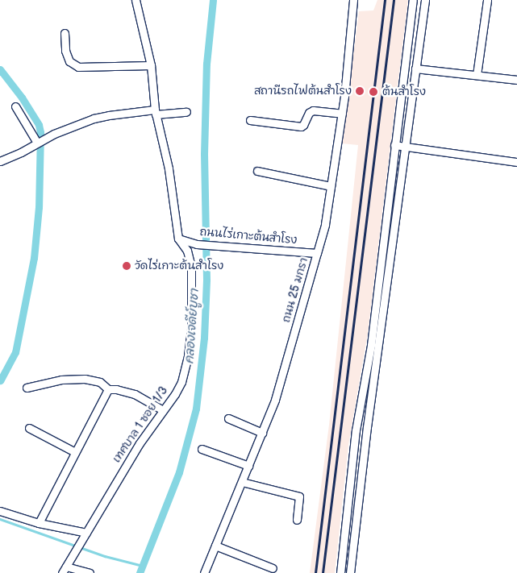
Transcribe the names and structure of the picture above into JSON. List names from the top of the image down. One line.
{"streets":{"street":["ถนนไร่เกาะต้นสำโรง","ถนน 25 มกรา","เทศบาล 1 ซอย 1/3"]},"crossings":[["ถนนไร่เกาะต้นสำโรง","ถนน 25 มกรา"],["ถนนไร่เกาะต้นสำโรง","เทศบาล 1 ซอย 1/3"]],"water":["คลองเจดีย์บูชา"],"places":["สถานีรถไฟต้นสำโรง","ต้นสำโรง","วัดไร่เกาะต้นสำโรง"]}
